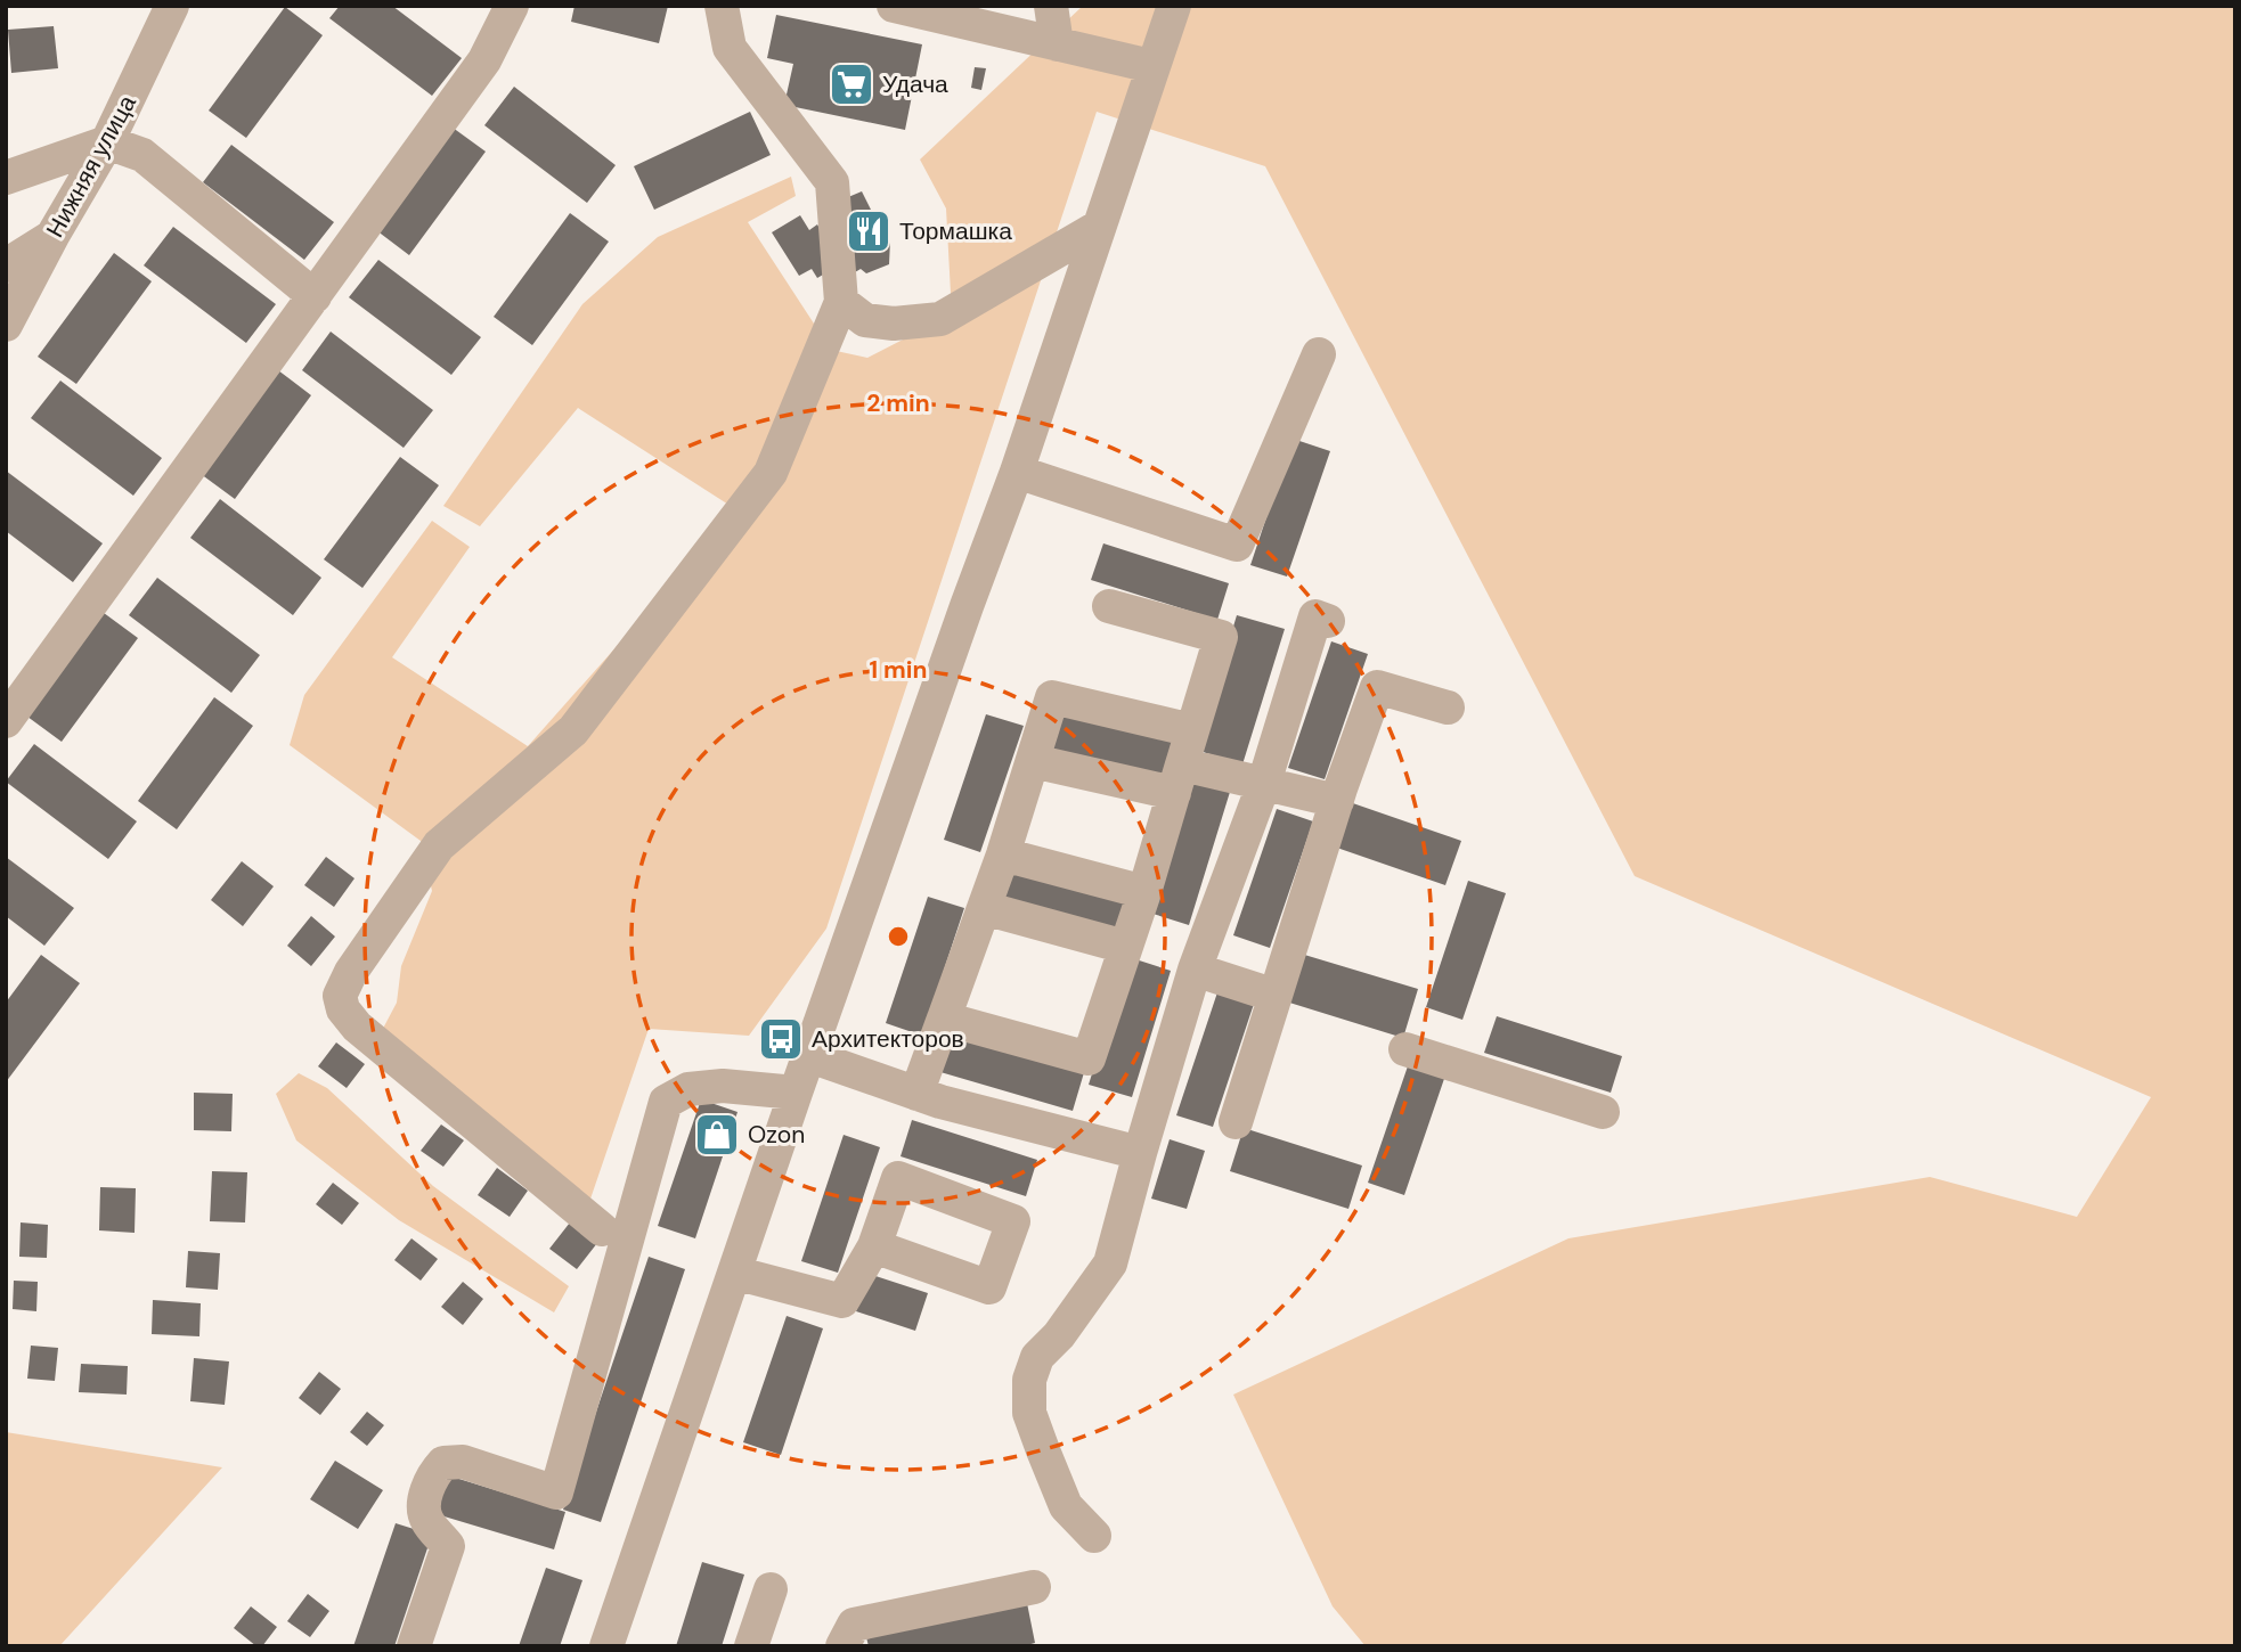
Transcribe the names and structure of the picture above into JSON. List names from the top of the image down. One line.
{"streets":{"street":["Нижняя улица"]},"places":{"supermarket":["Удача"],"restaurant":["Тормашка"],"bus stop":["Архитекторов"],"shop":["Ozon"]},"rings":["2 min","1 min"]}
